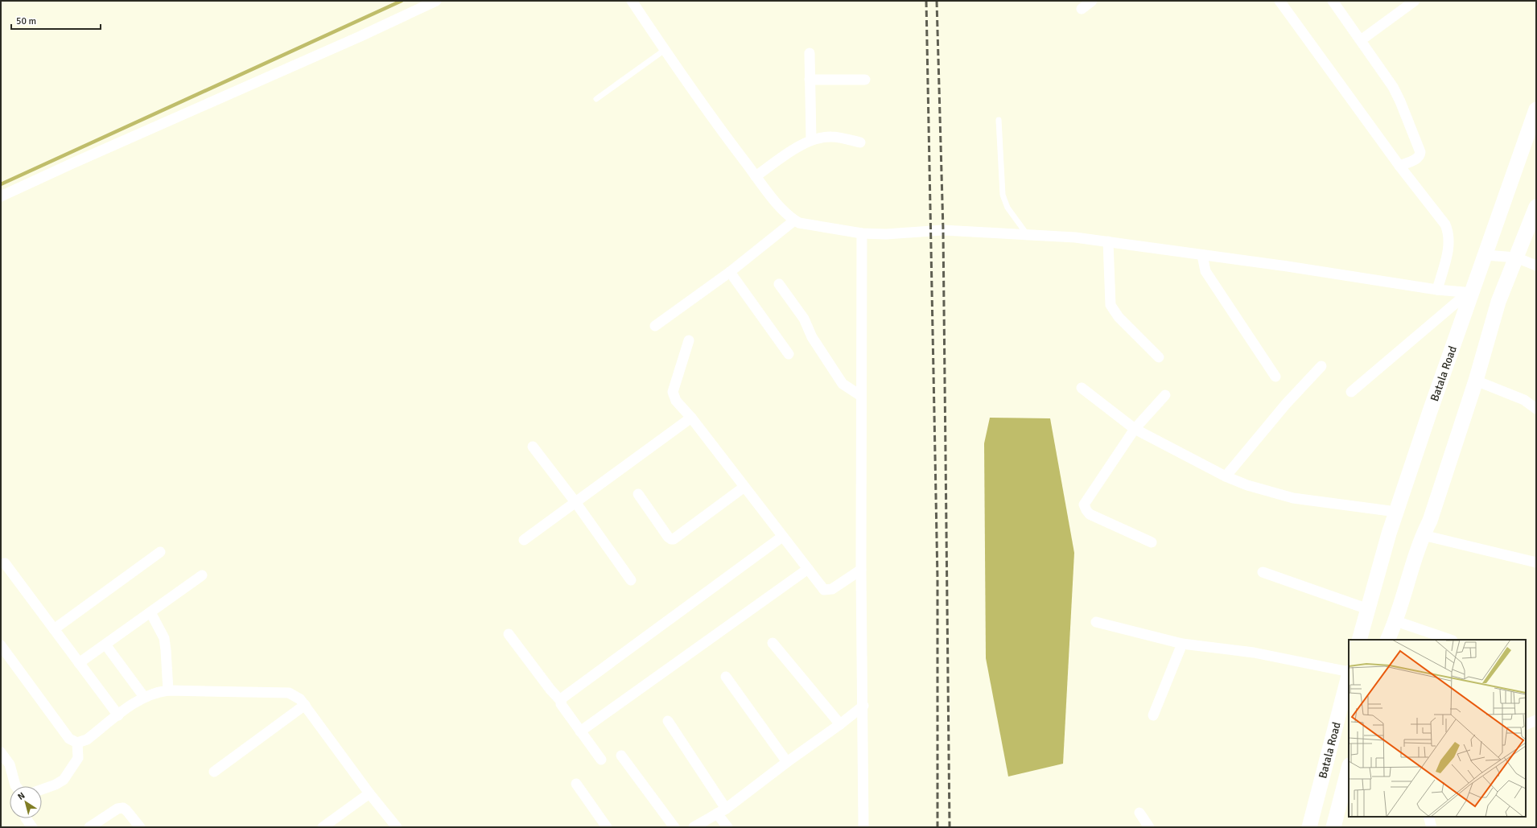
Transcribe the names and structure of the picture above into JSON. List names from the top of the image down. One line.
{"streets":{"main road":["Batala Road"]},"scale_bar":"50 m","north":"top left"}
